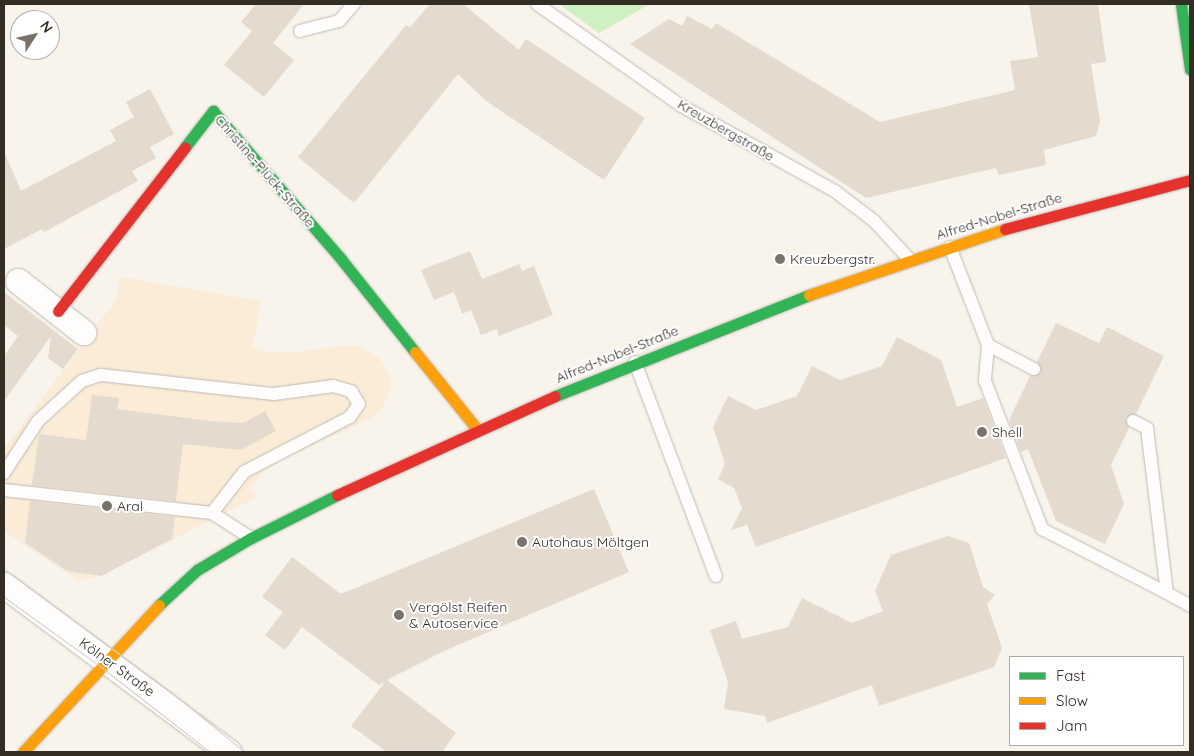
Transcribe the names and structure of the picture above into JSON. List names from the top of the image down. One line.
{"streets":{"street":["Christine-Plück-Straße","Alfred-Nobel-Straße","Kölner Straße"],"lane":["Kreuzbergstraße"]},"crossings":[["Kreuzbergstraße","Alfred-Nobel-Straße"],["Christine-Plück-Straße","Alfred-Nobel-Straße"],["Alfred-Nobel-Straße","Kölner Straße"]],"places":["Kreuzbergstr.","Shell","Aral","Autohaus Möltgen","Vergölst Reifen & Autoservice"],"legend":["Fast","Slow","Jam"],"north":"top right"}
